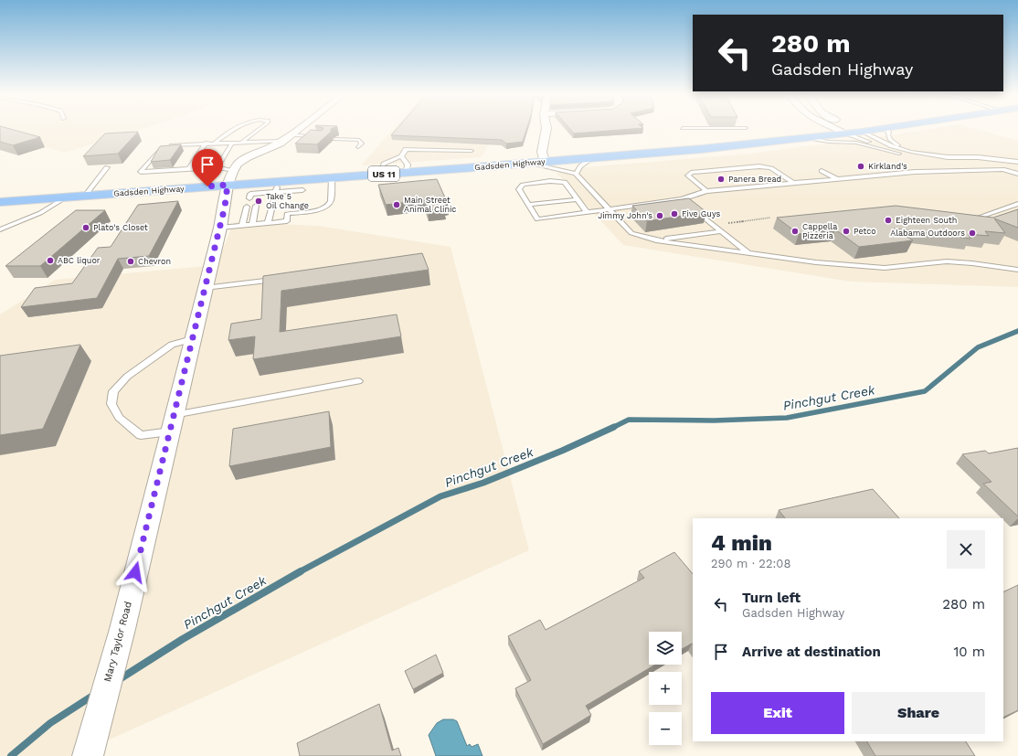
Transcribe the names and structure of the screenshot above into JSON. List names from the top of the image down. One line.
{"streets":{"main road":["Gadsden Highway","US 11"],"street":["Mary Taylor Road"]},"crossings":[["Gadsden Highway","Mary Taylor Road"]],"water":["Pinchgut Creek"],"places":["Kirkland's","Panera Bread","Take 5 Oil Change","Main Street Animal Clinic","Five Guys","Jimmy John's","Eighteen South","Plato's Closet","Cappella Pizzeria","Petco","Alabama Outdoors","ABC liquor","Chevron"],"page":{"turn":["280 m","Gadsden Highway"],"heading":["4 min","290 m · 22:08"],"list":[{"name":"Turn left","note":"Gadsden Highway","value":"280 m"},{"name":"Arrive at destination","value":"10 m"}],"map_buttons":["+","−"],"buttons":["Exit","Share"]}}
